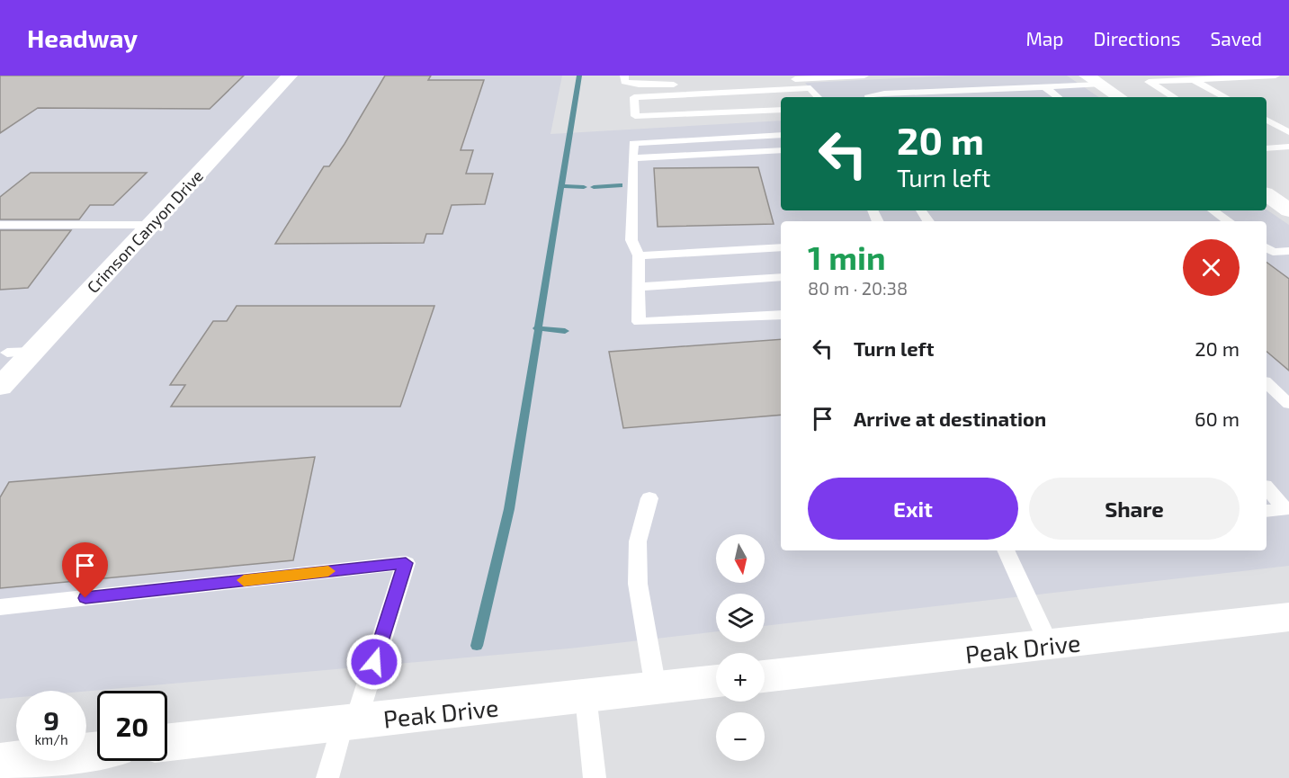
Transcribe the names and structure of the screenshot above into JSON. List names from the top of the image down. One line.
{"streets":{"street":["Crimson Canyon Drive","Peak Drive"]},"north":"bottom","page":{"header":"Headway","nav":["Map","Directions","Saved"],"turn":["20 m","Turn left"],"heading":["1 min","80 m · 20:38"],"list":[{"name":"Turn left","value":"20 m"},{"name":"Arrive at destination","value":"60 m"}],"buttons":["Exit","Share"],"map_buttons":["+","−"],"speed":"9 km/h","limit":"20"}}
